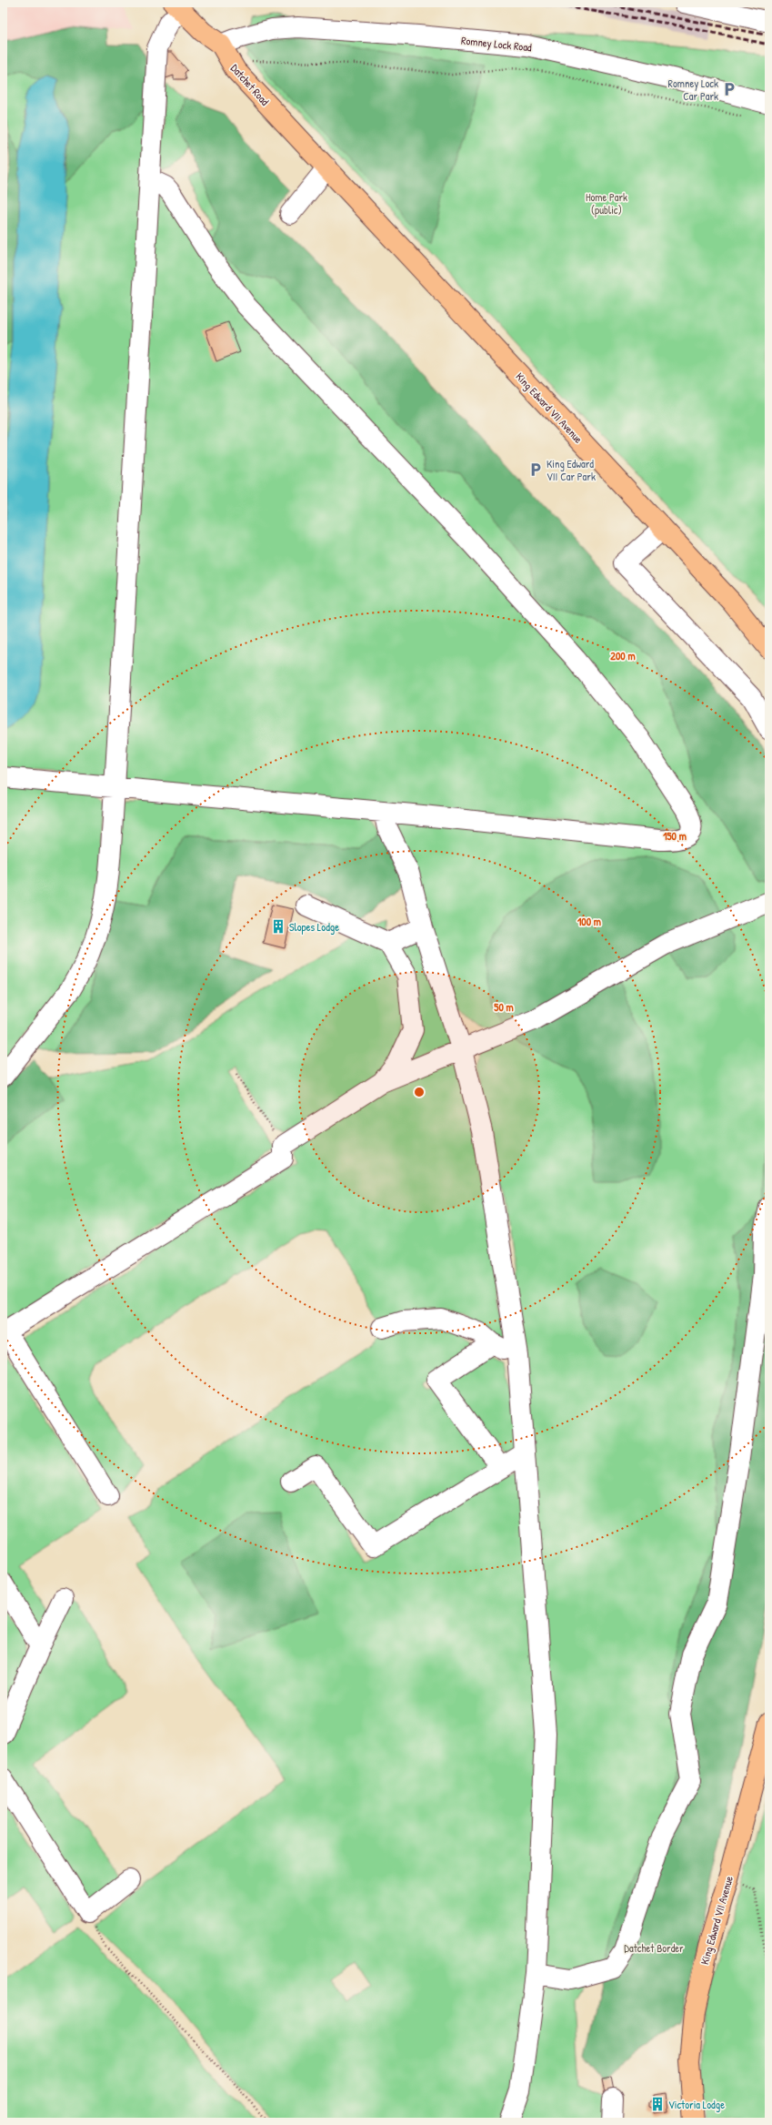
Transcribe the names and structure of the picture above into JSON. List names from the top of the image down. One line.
{"streets":{"main road":["Datchet Road","King Edward VII Avenue"],"lane":["Romney Lock Road"]},"crossings":[["Romney Lock Road","Datchet Road"],["Datchet Road","King Edward VII Avenue"]],"parks":["Home Park (public)","Datchet Border"],"places":{"parking":["Romney Lock Car Park","King Edward VII Car Park"],"building":["Slopes Lodge","Victoria Lodge"]},"rings":["200 m","150 m","100 m","50 m"]}
